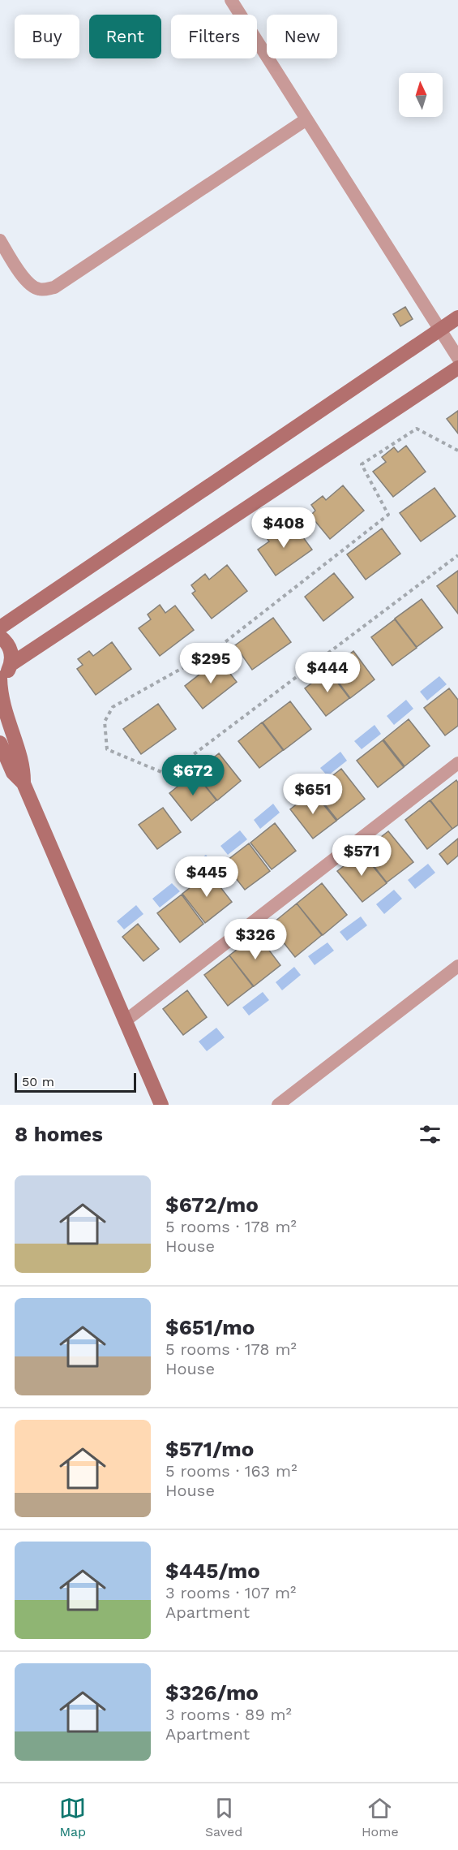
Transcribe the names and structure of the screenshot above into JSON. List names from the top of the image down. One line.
{"scale_bar":"50 m","north":"top","page":{"chip":["Buy","Rent","Filters","New"],"price":["$408","$295","$444","$672","$651","$571","$445","$326"],"scale":"50 m","heading":"8 homes","list":[{"name":"$672/mo","note":"5 rooms · 178 m² · House"},{"name":"$651/mo","note":"5 rooms · 178 m² · House"},{"name":"$571/mo","note":"5 rooms · 163 m² · House"},{"name":"$445/mo","note":"3 rooms · 107 m² · Apartment"},{"name":"$326/mo","note":"3 rooms · 89 m² · Apartment"}],"tabs":["Map","Saved","Home"]}}
